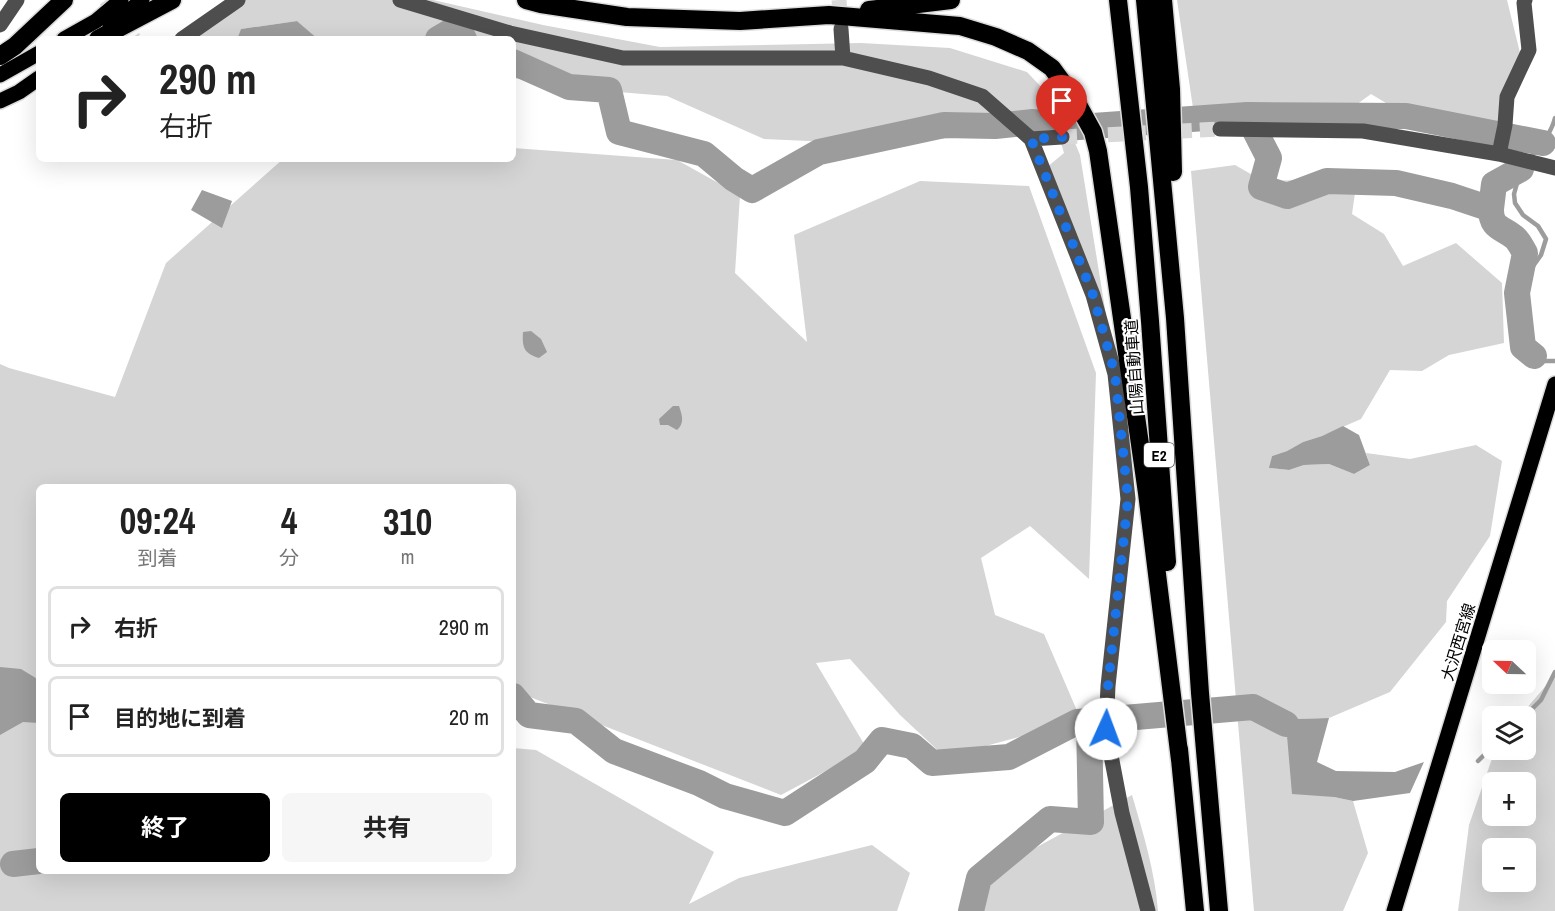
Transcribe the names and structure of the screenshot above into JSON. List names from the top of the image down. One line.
{"streets":{"highway":["山陽自動車道","E2"],"main road":["大沢西宮線"]},"north":"left","page":{"turn":["290 m","右折"],"eta":["09:24","到着","4","分","310","m"],"list":[{"name":"右折","value":"290 m"},{"name":"目的地に到着","value":"20 m"}],"map_buttons":["+","−"],"buttons":["終了","共有"]}}
